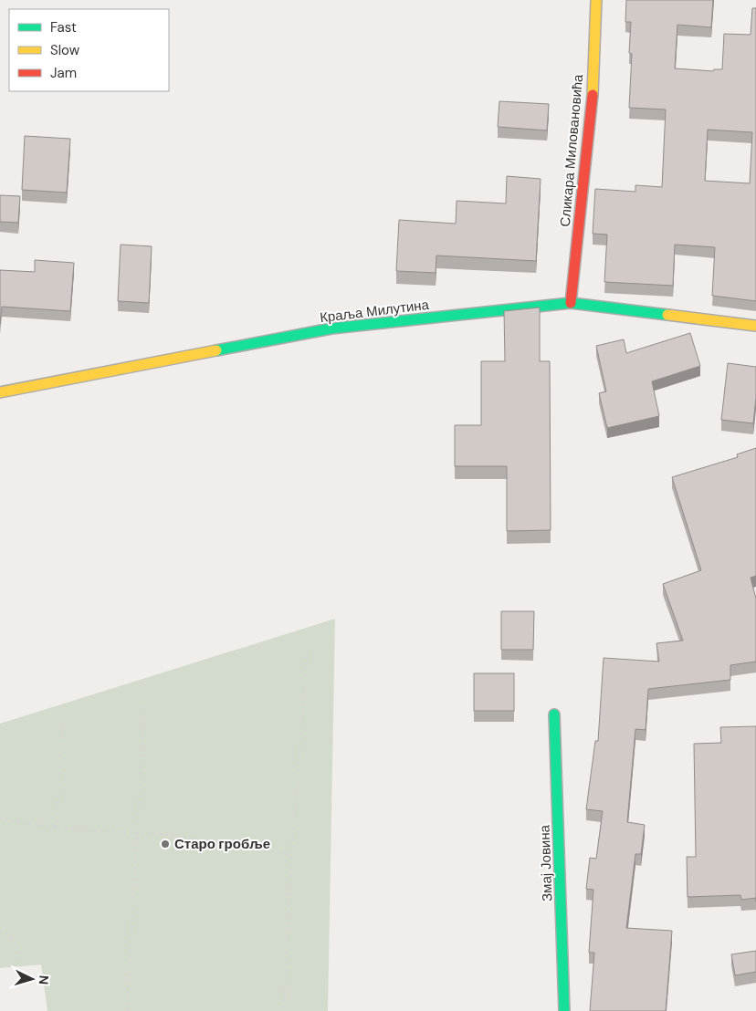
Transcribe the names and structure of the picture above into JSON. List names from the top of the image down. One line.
{"streets":{"street":["Сликара Миловановића","Краља Милутина","Змај Јовина"]},"crossings":[["Сликара Миловановића","Краља Милутина"]],"places":["Старо гробље"],"legend":["Fast","Slow","Jam"],"north":"right"}
